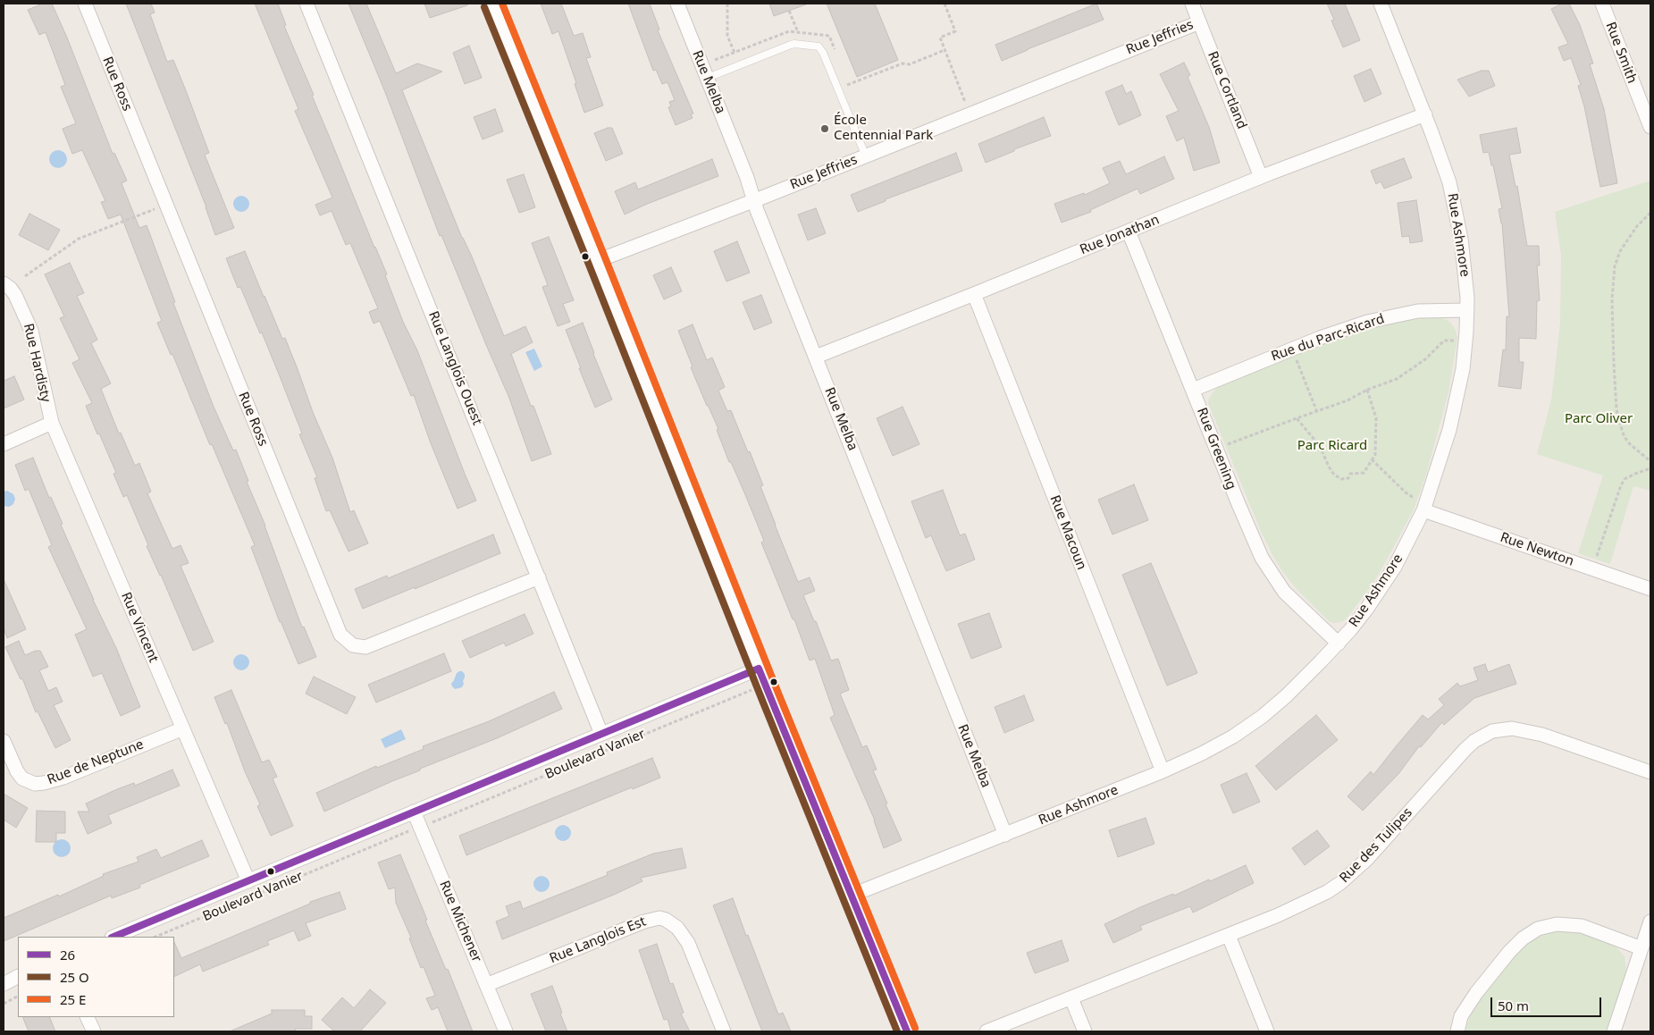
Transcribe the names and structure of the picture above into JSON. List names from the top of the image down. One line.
{"streets":{"street":["Rue Jeffries","Rue Smith","Rue Melba","Rue Ross","Rue Cortland","Rue Jonathan","Rue Ashmore","Rue du Parc-Ricard","Rue Hardisty","Rue Langlois Ouest","Rue Greening","Rue Macoun","Rue Newton","Rue Vincent","Boulevard Vanier","Rue de Neptune","Rue des Tulipes","Rue Michener","Rue Langlois Est"]},"crossings":[["Rue Jeffries","Rue Melba"],["Rue Jeffries","Rue Cortland"],["Rue Melba","Rue Jonathan"],["Rue Melba","Rue Ashmore"],["Rue Ross","Rue Langlois Ouest"],["Rue Cortland","Rue Jonathan"],["Rue Jonathan","Rue Ashmore"],["Rue Jonathan","Rue Greening"],["Rue Jonathan","Rue Macoun"],["Rue Ashmore","Rue du Parc-Ricard"],["Rue Ashmore","Rue Greening"],["Rue Ashmore","Rue Macoun"],["Rue Ashmore","Rue Newton"],["Rue du Parc-Ricard","Rue Greening"],["Rue Hardisty","Rue Vincent"],["Rue Langlois Ouest","Boulevard Vanier"],["Rue Vincent","Boulevard Vanier"],["Rue Vincent","Rue de Neptune"],["Boulevard Vanier","Rue Michener"],["Rue Michener","Rue Langlois Est"]],"parks":["Parc Oliver","Parc Ricard"],"places":["École Centennial Park"],"lines":["transit line 26"],"legend":["26","25 O","25 E"],"scale_bar":"50 m"}
